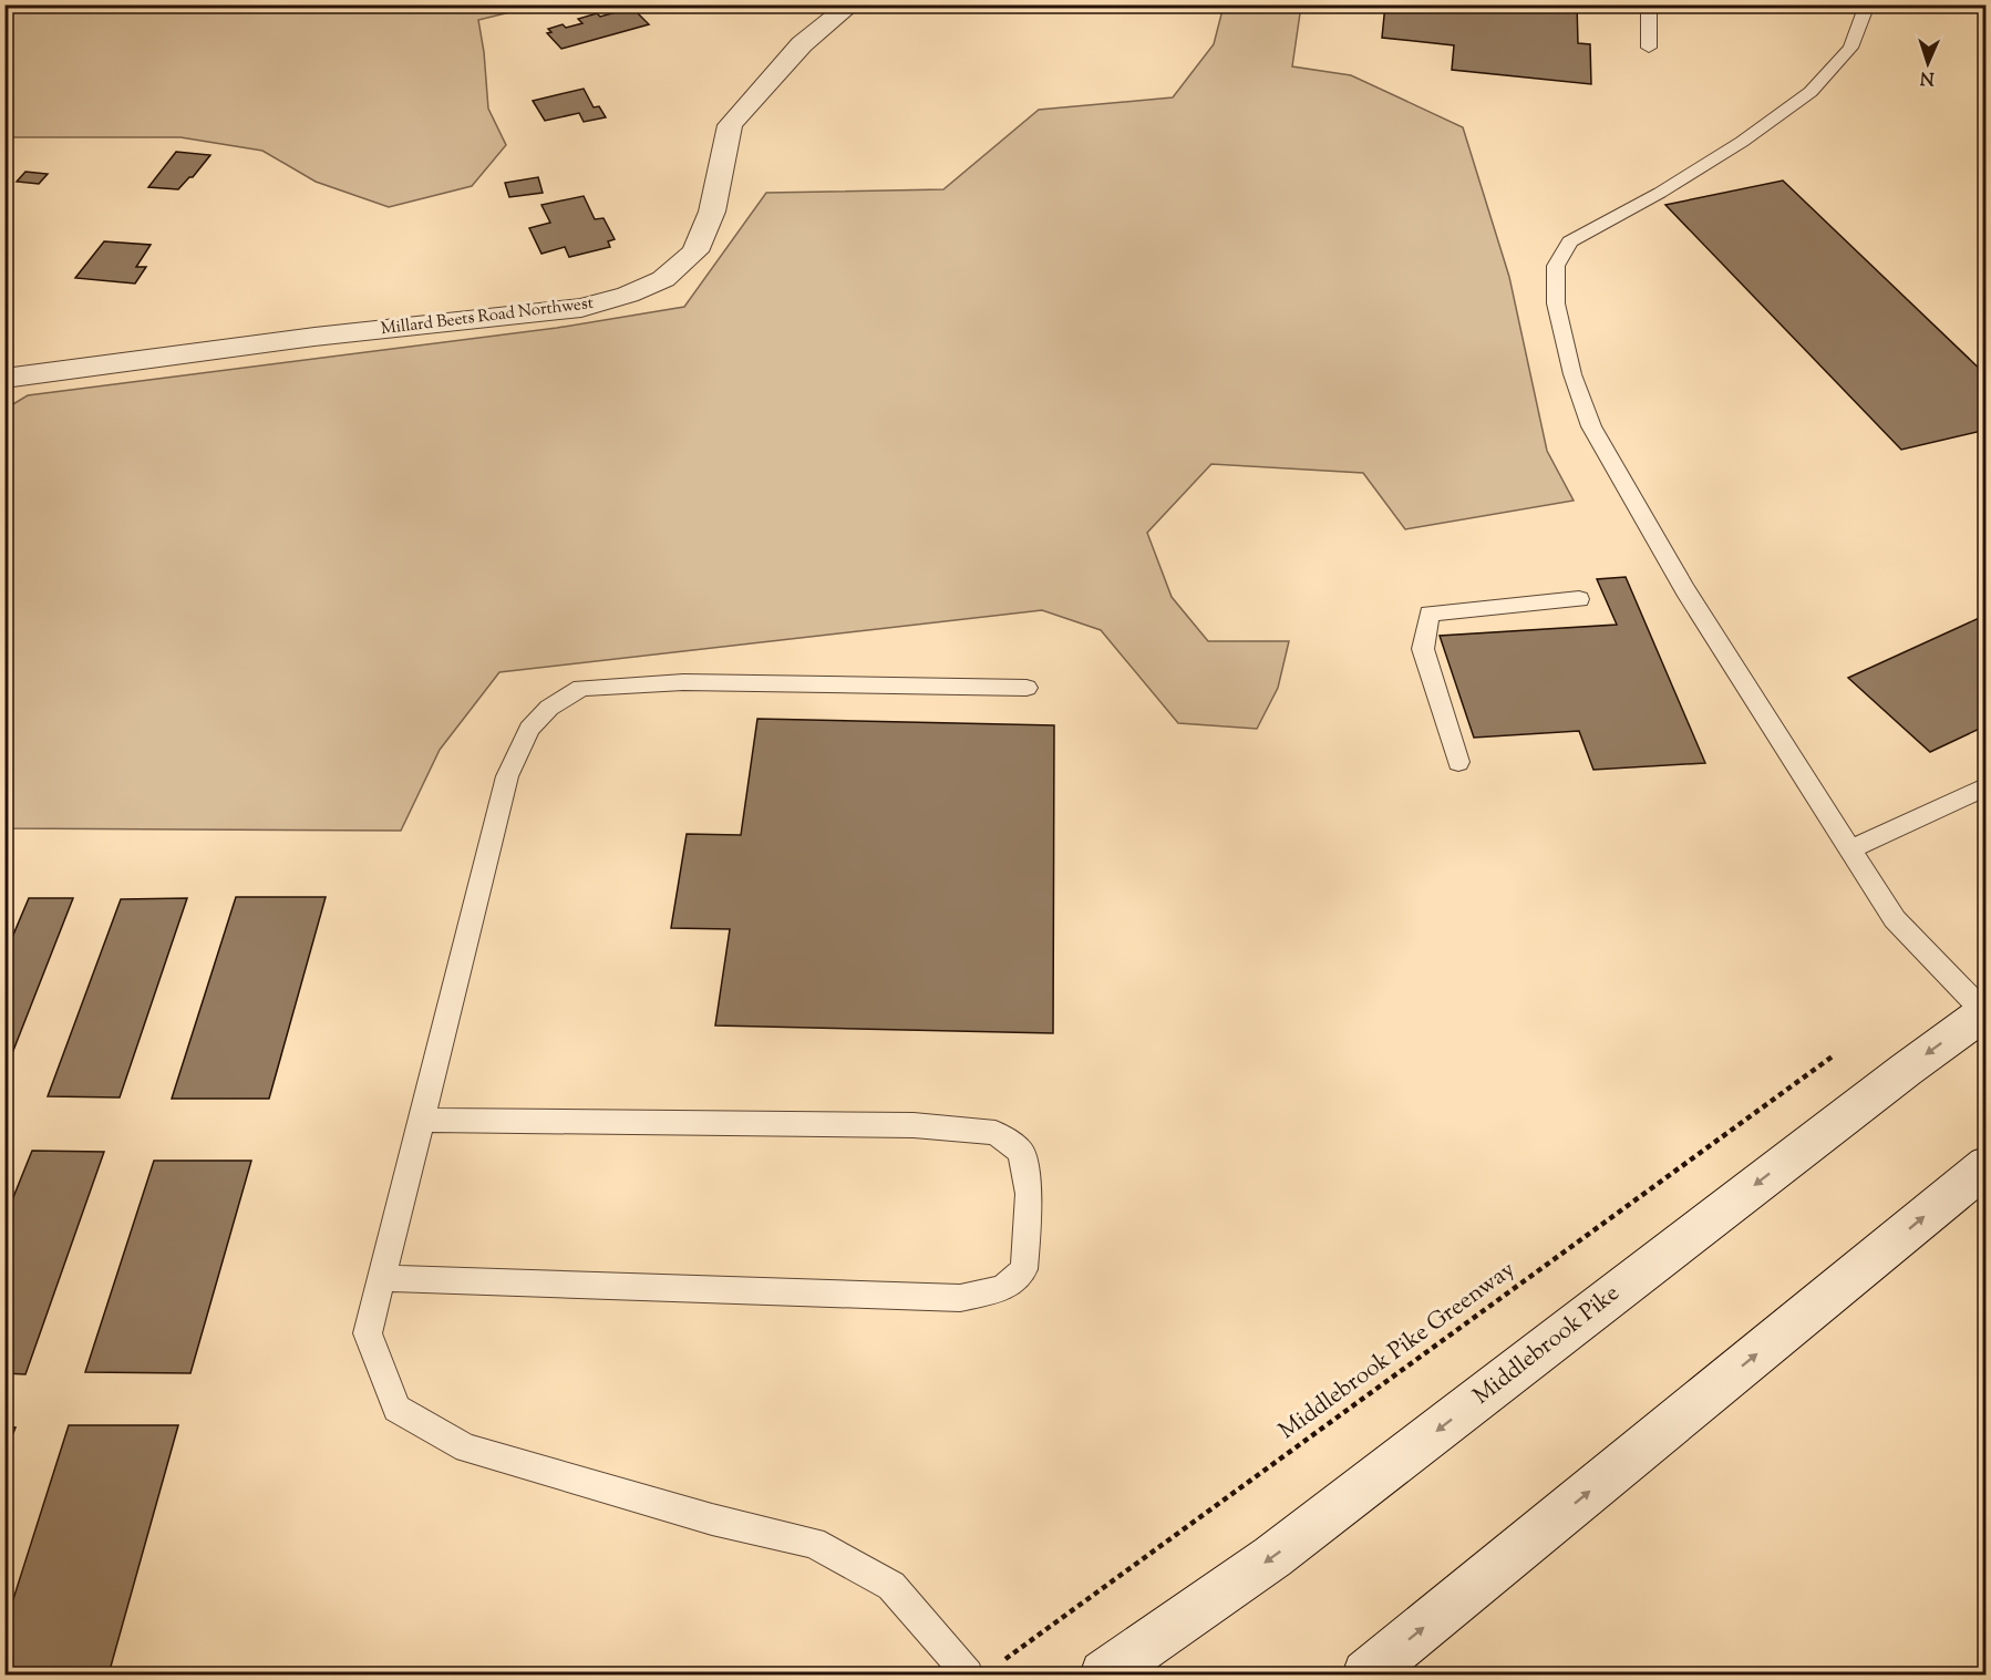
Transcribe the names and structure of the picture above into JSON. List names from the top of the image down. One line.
{"streets":{"main road":["Millard Beets Road Northwest","Middlebrook Pike"],"path":["Middlebrook Pike Greenway"]},"north":"bottom"}
